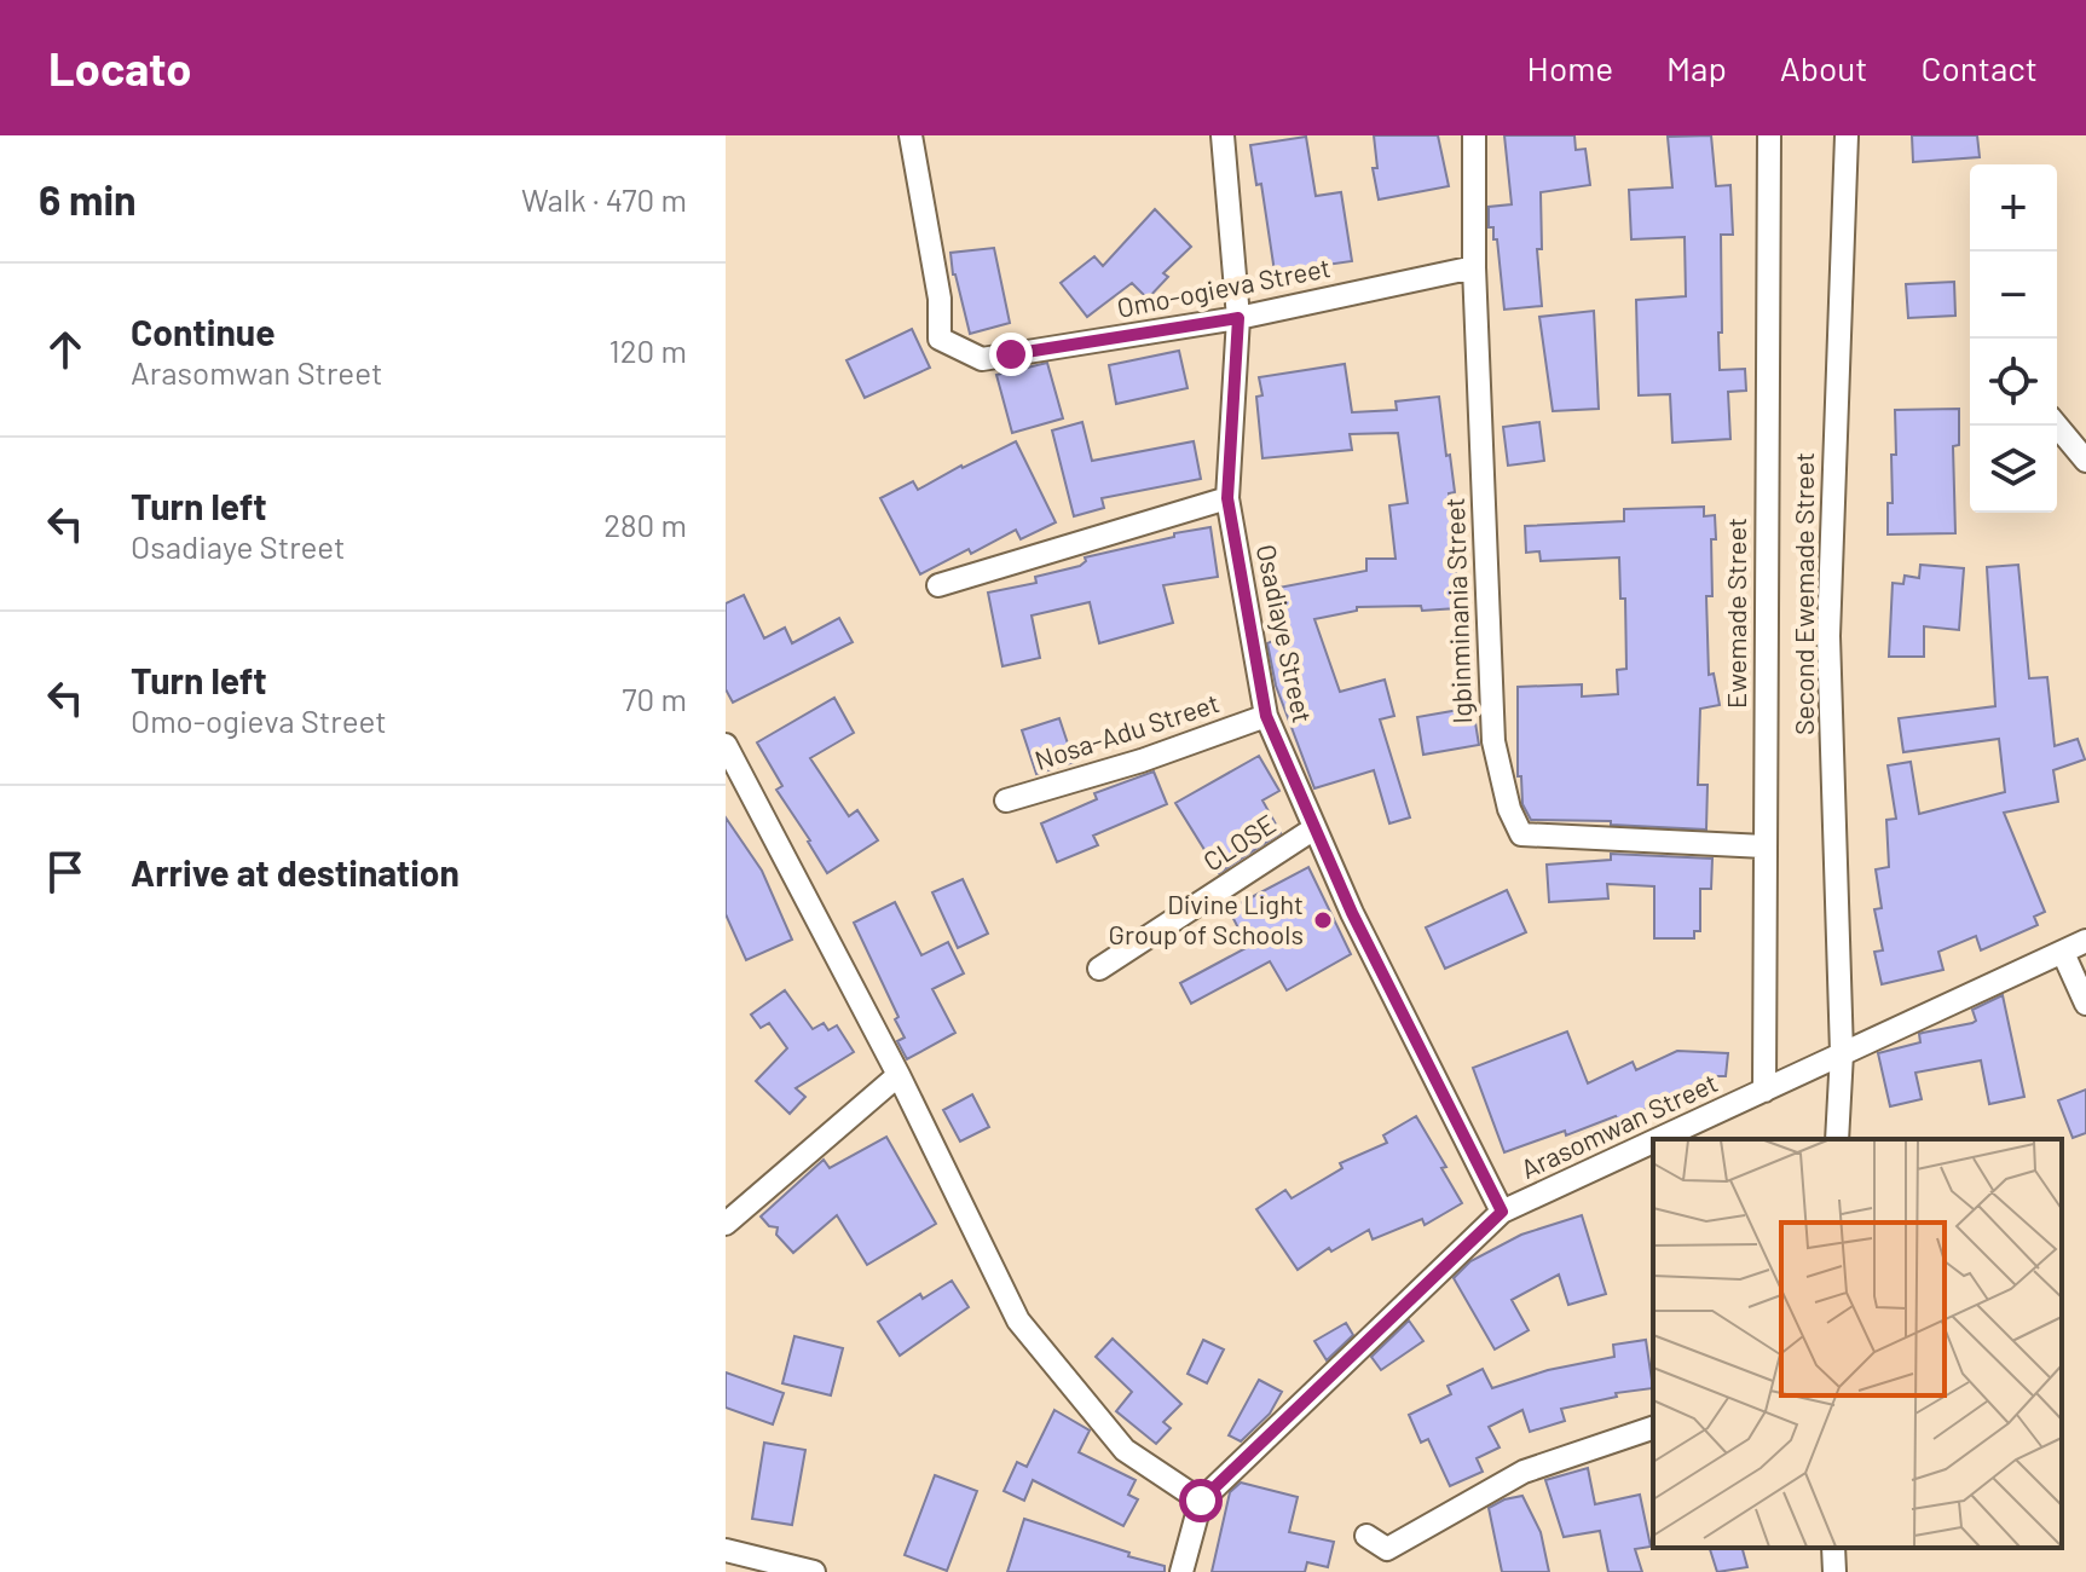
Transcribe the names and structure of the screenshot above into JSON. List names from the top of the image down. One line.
{"streets":{"street":["Omo-ogieva Street","Second Ewemade Street","Igbinminania Street","Ewemade Street","Osadiaye Street","Nosa-Adu Street","CLOSE","Arasomwan Street"]},"crossings":[["Omo-ogieva Street","Igbinminania Street"],["Omo-ogieva Street","Osadiaye Street"],["Second Ewemade Street","Arasomwan Street"],["Igbinminania Street","Ewemade Street"],["Ewemade Street","Arasomwan Street"],["Osadiaye Street","Nosa-Adu Street"],["Osadiaye Street","CLOSE"],["Osadiaye Street","Arasomwan Street"]],"places":["Divine Light Group of Schools"],"page":{"header":"Locato","nav":["Home","Map","About","Contact"],"heading":["6 min","Walk · 470 m"],"map_buttons":["+","−"],"list":[["Continue","Arasomwan Street","120 m"],["Turn left","Osadiaye Street","280 m"],["Turn left","Omo-ogieva Street","70 m"],"Arrive at destination"]}}
